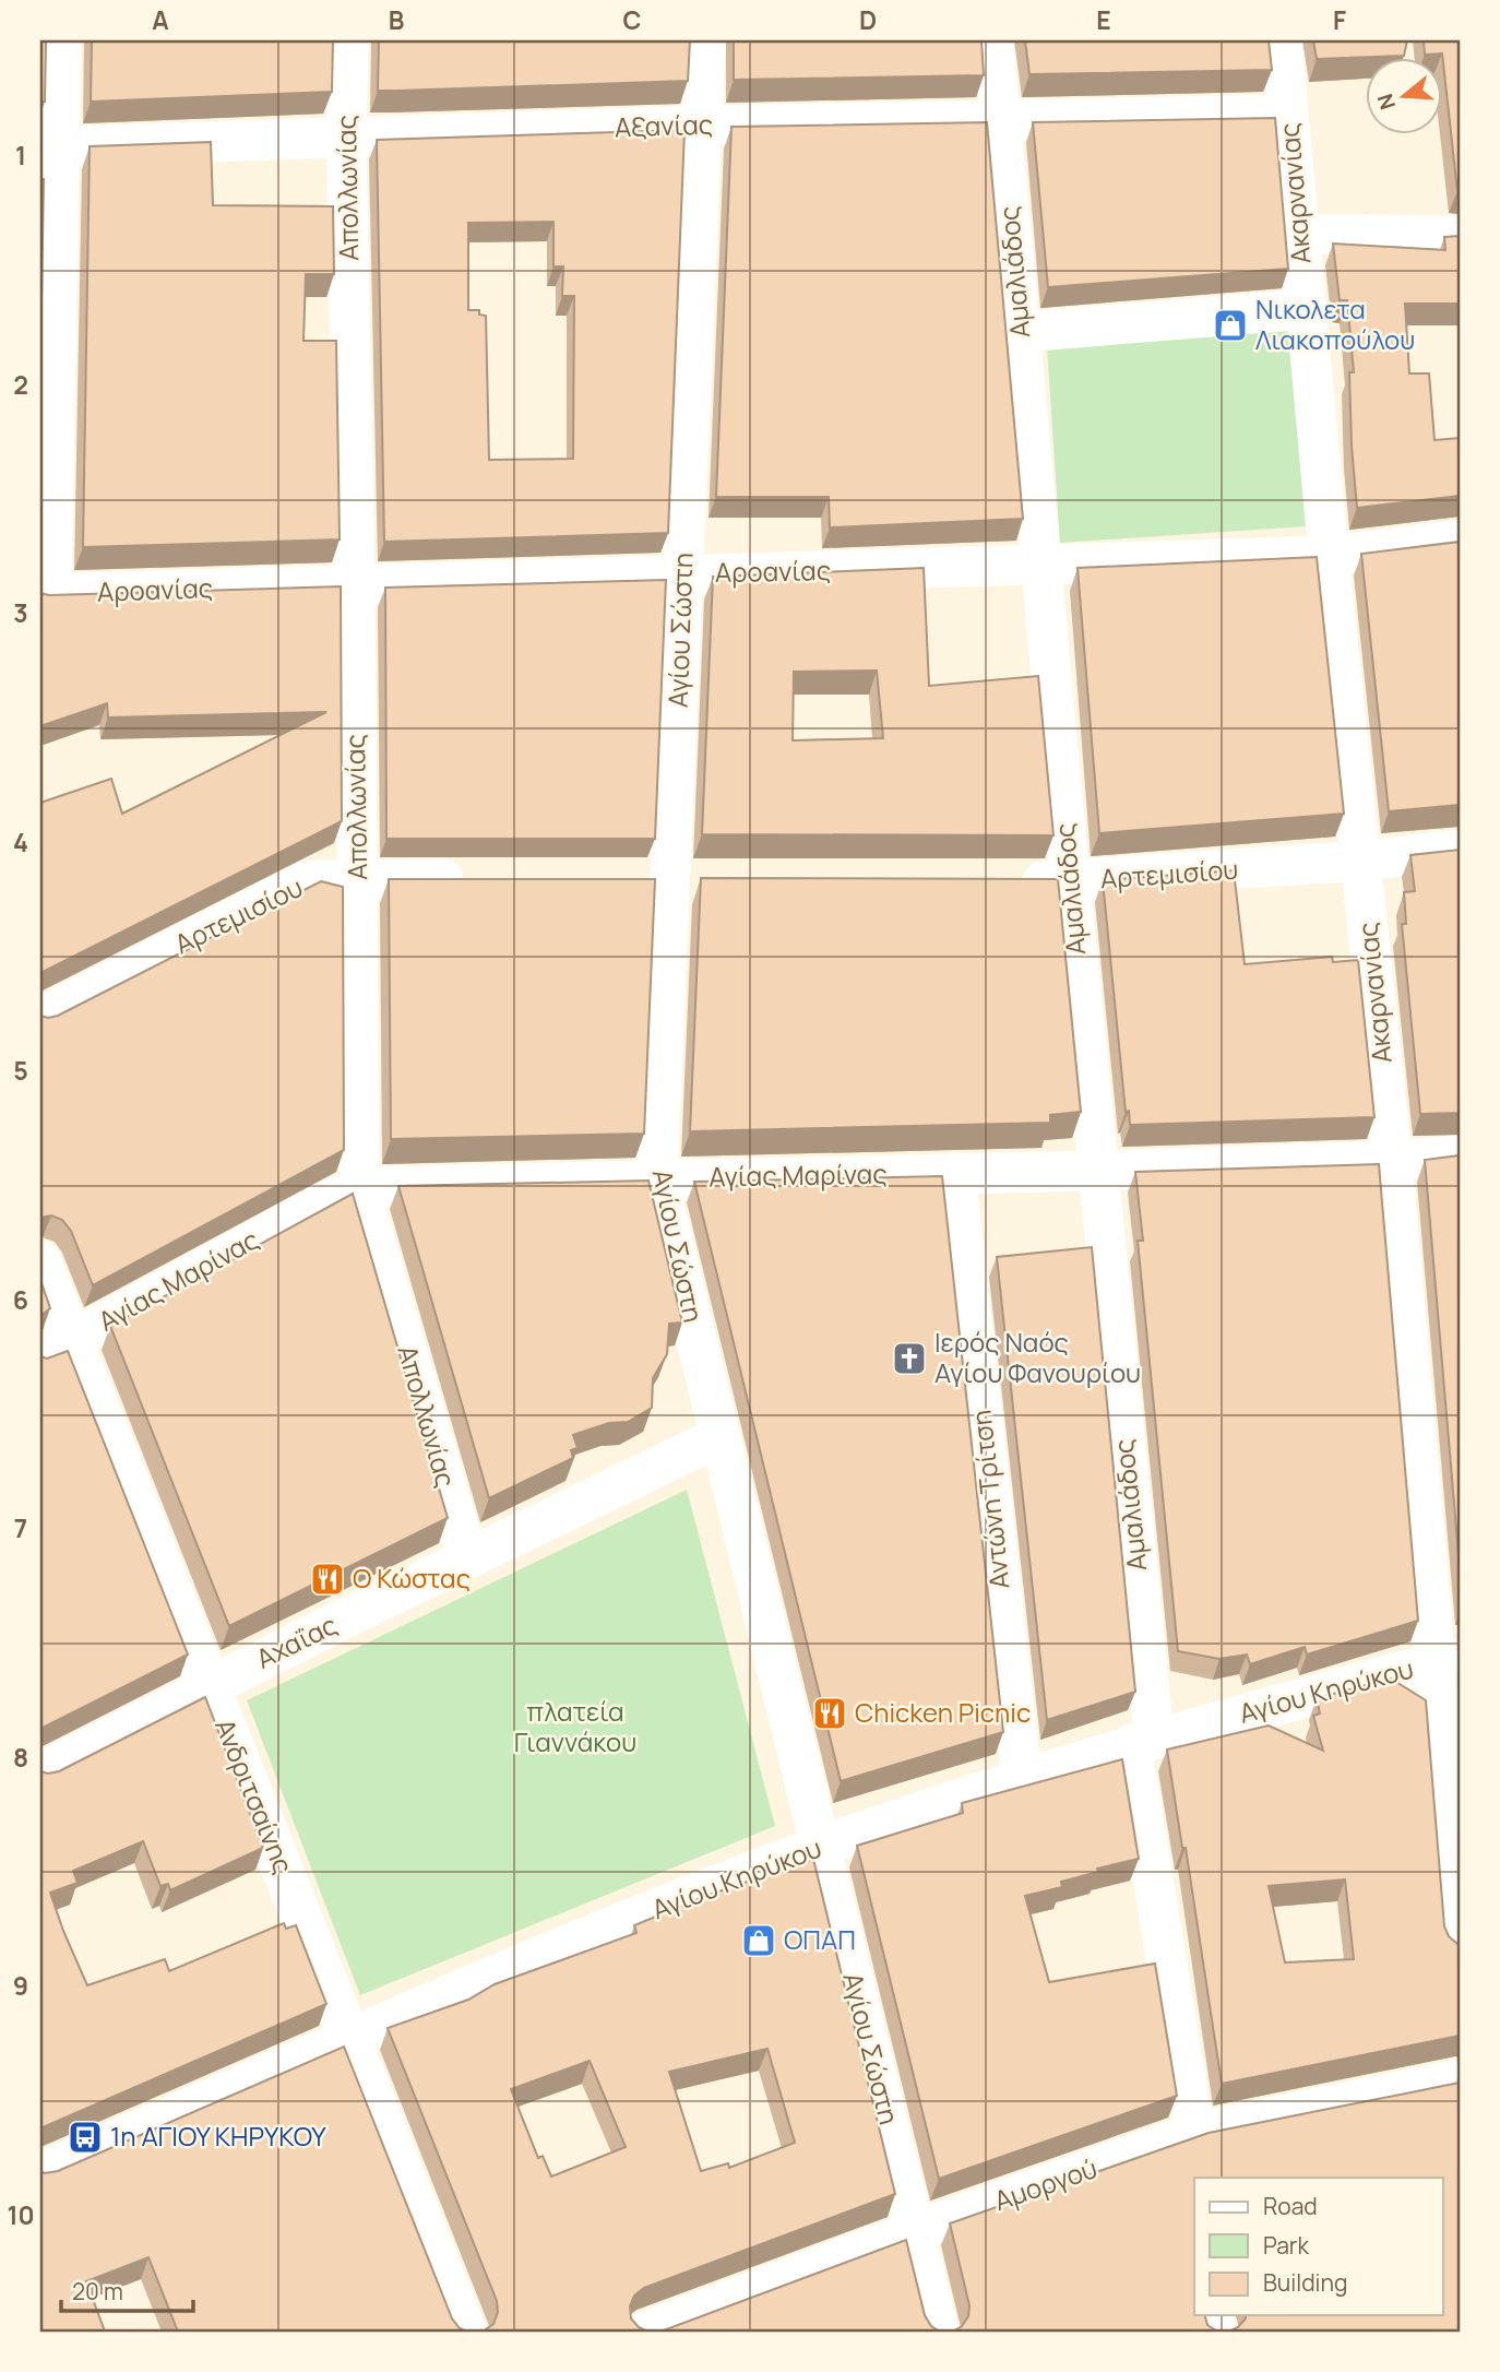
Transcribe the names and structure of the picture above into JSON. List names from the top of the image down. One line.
{"streets":{"street":["Αξανίας","Απολλωνίας","Ακαρνανίας","Αμαλιάδος","Αροανίας","Αγίου Σώστη","Αρτεμισίου","Αγίας Μαρίνας","Αντώνη Τρίτση","Αχαΐας","Αγίου Κηρύκου","Ανδριτσαίνης","Αμοργού"]},"crossings":[["Αξανίας","Απολλωνίας"],["Αξανίας","Ακαρνανίας"],["Αξανίας","Αμαλιάδος"],["Αξανίας","Αγίου Σώστη"],["Απολλωνίας","Αροανίας"],["Απολλωνίας","Αρτεμισίου"],["Απολλωνίας","Αγίας Μαρίνας"],["Απολλωνίας","Αχαΐας"],["Ακαρνανίας","Αροανίας"],["Ακαρνανίας","Αρτεμισίου"],["Ακαρνανίας","Αγίας Μαρίνας"],["Ακαρνανίας","Αγίου Κηρύκου"],["Αμαλιάδος","Αροανίας"],["Αμαλιάδος","Αρτεμισίου"],["Αμαλιάδος","Αγίας Μαρίνας"],["Αμαλιάδος","Αγίου Κηρύκου"],["Αμαλιάδος","Αμοργού"],["Αροανίας","Αγίου Σώστη"],["Αγίου Σώστη","Αγίας Μαρίνας"],["Αγίου Σώστη","Αχαΐας"],["Αγίου Σώστη","Αγίου Κηρύκου"],["Αγίου Σώστη","Αμοργού"],["Αγίας Μαρίνας","Αντώνη Τρίτση"],["Αγίας Μαρίνας","Ανδριτσαίνης"],["Αντώνη Τρίτση","Αγίου Κηρύκου"],["Αχαΐας","Ανδριτσαίνης"],["Αγίου Κηρύκου","Ανδριτσαίνης"]],"parks":["πλατεία Γιαννάκου"],"places":{"shop":["Νικολετα Λιακοπούλου","ΟΠΑΠ"],"church":["Ιερός Ναός Αγίου Φανουρίου"],"restaurant":["Ο Κώστας","Chicken Picnic"],"bus stop":["1η ΑΓΙΟΥ ΚΗΡΥΚΟΥ"]},"legend":["Road","Park","Building"],"scale_bar":"20 m","north":"left","grid":{"columns":["A","B","C","D","E","F"],"rows":["1","2","3","4","5","6","7","8","9","10"]}}
